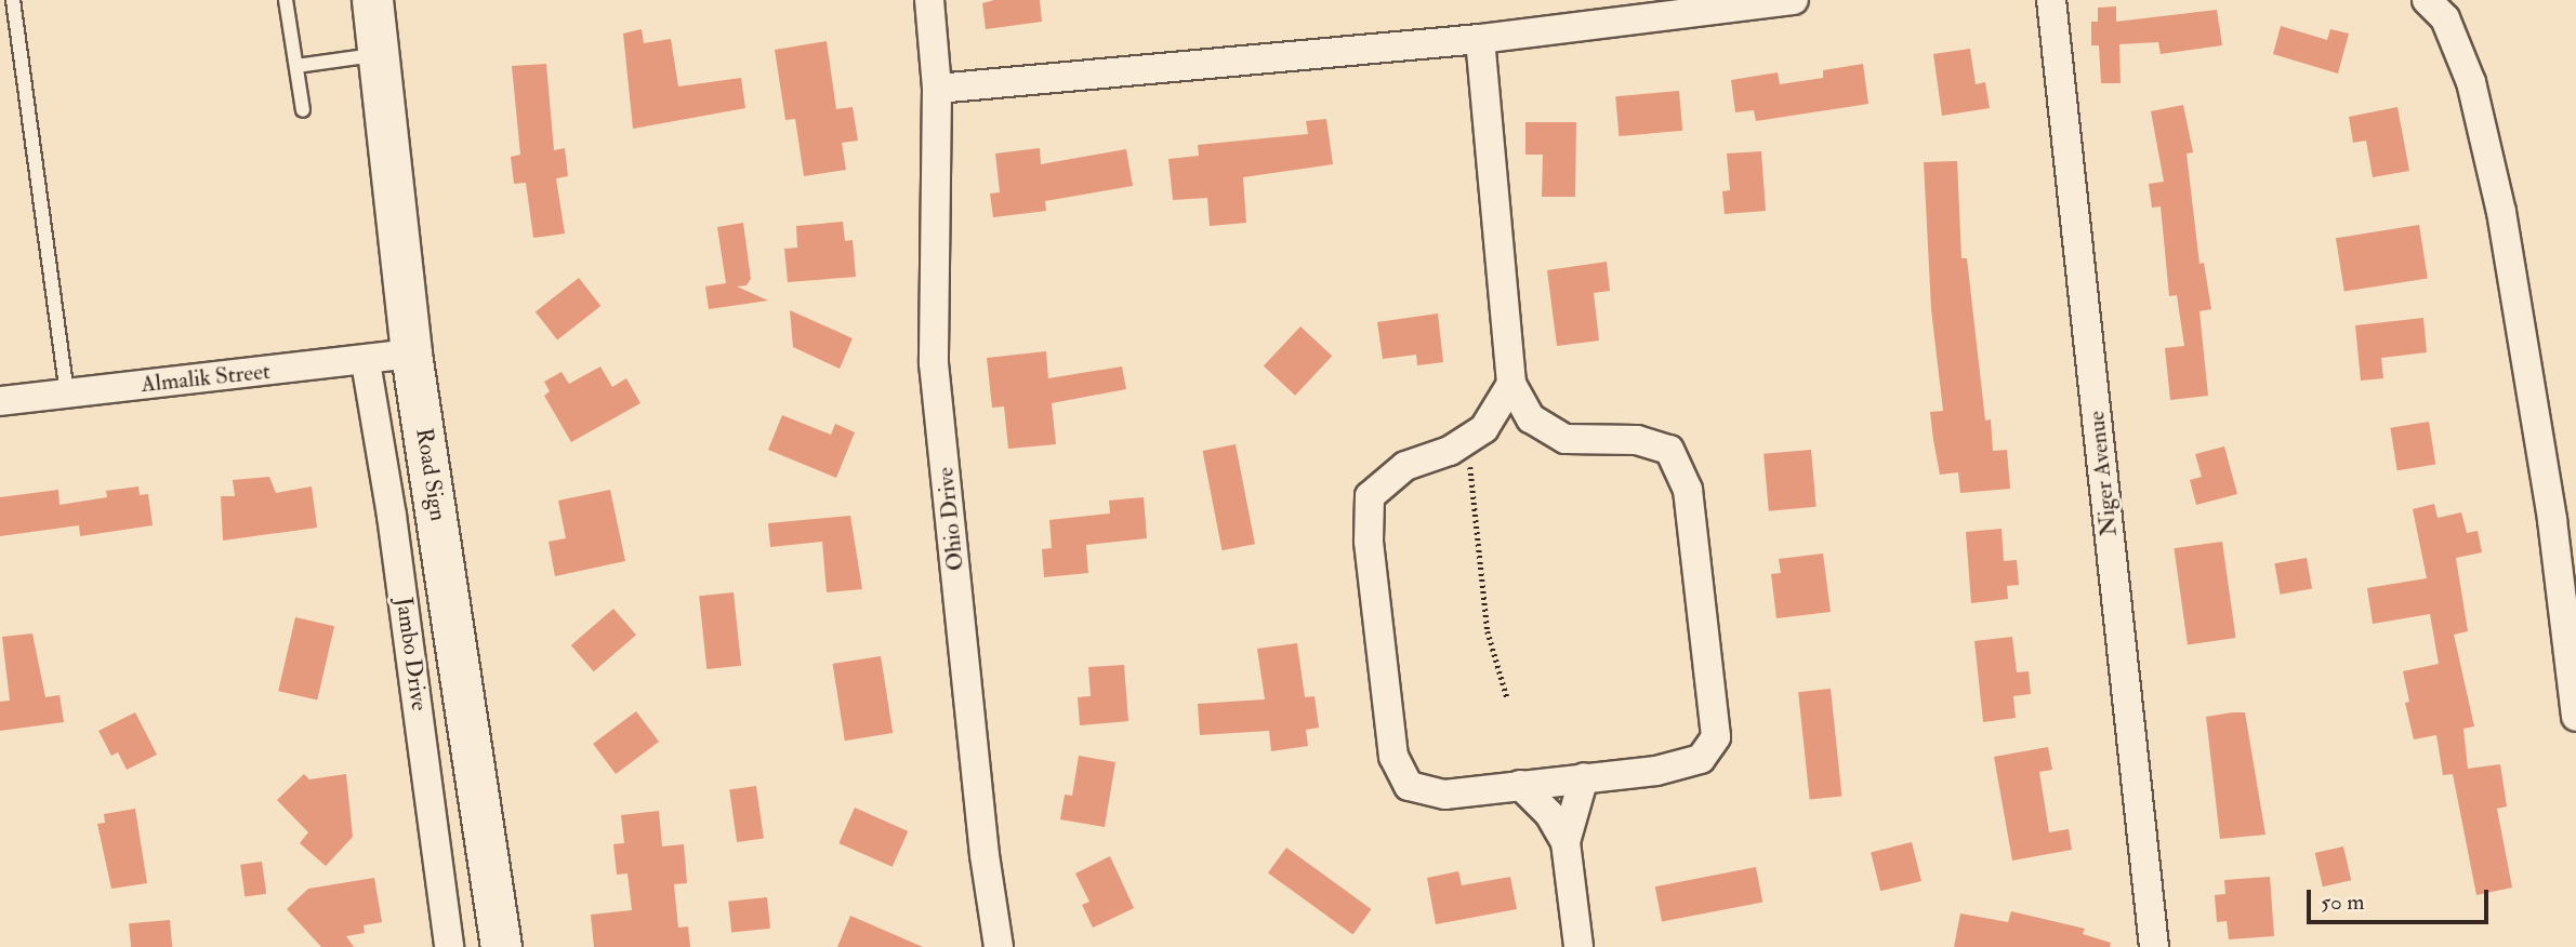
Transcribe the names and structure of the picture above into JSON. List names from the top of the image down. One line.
{"streets":{"main road":["Road Sign"],"street":["Almalik Street","Niger Avenue","Ohio Drive","Jambo Drive"]},"crossings":[["Almalik Street","Road Sign"],["Almalik Street","Jambo Drive"]],"scale_bar":"50 m"}
